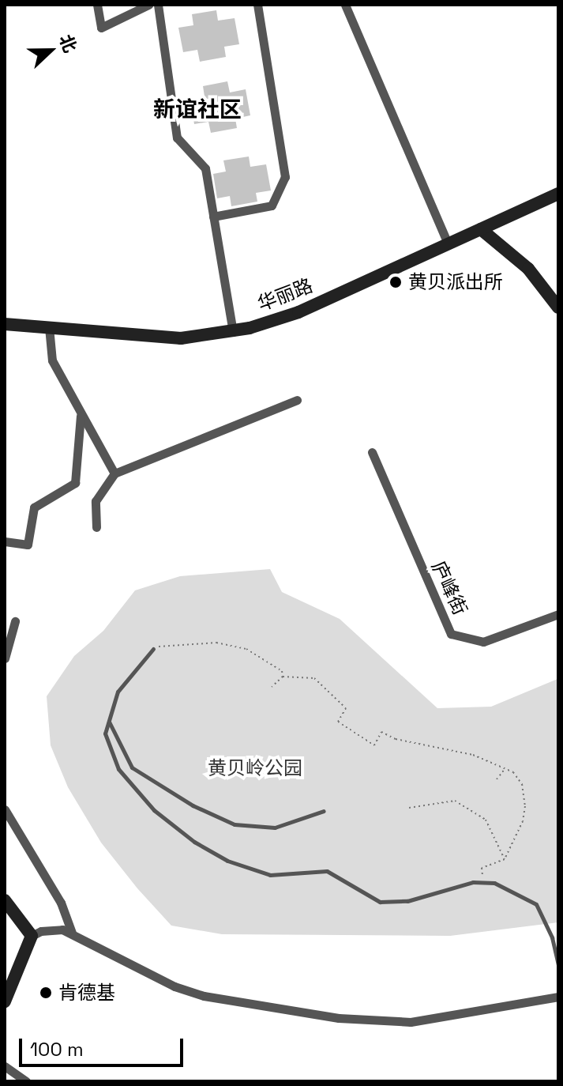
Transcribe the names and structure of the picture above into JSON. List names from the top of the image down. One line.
{"streets":{"street":["华丽路","庐峰街"]},"districts":["新谊社区"],"parks":["黄贝岭公园"],"places":["黄贝派出所","肯德基"],"scale_bar":"100 m","north":"right"}
